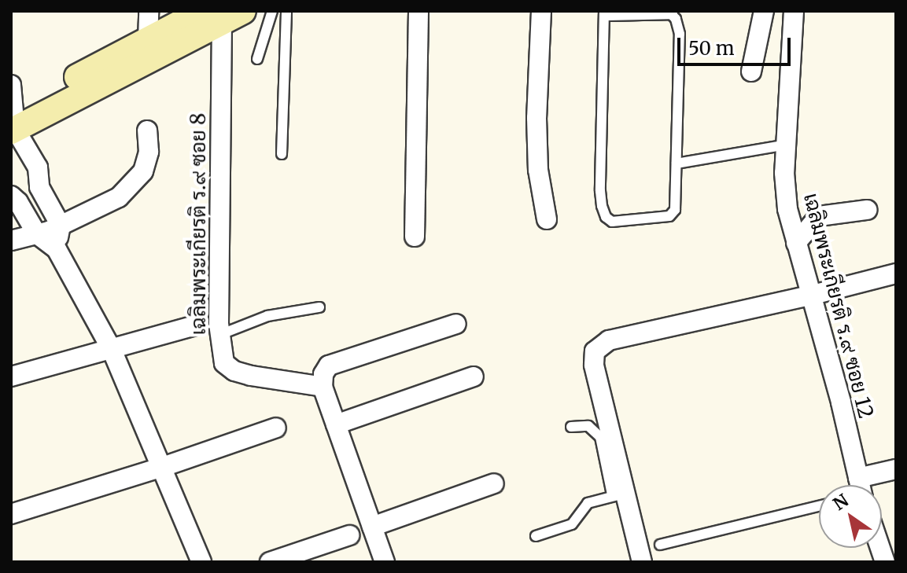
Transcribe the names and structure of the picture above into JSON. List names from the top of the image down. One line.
{"streets":{"street":["เฉลิมพระเกียรติ ร.๙ ซอย 8","เฉลิมพระเกียรติ ร.๙ ซอย 12"]},"scale_bar":"50 m","north":"top left"}
